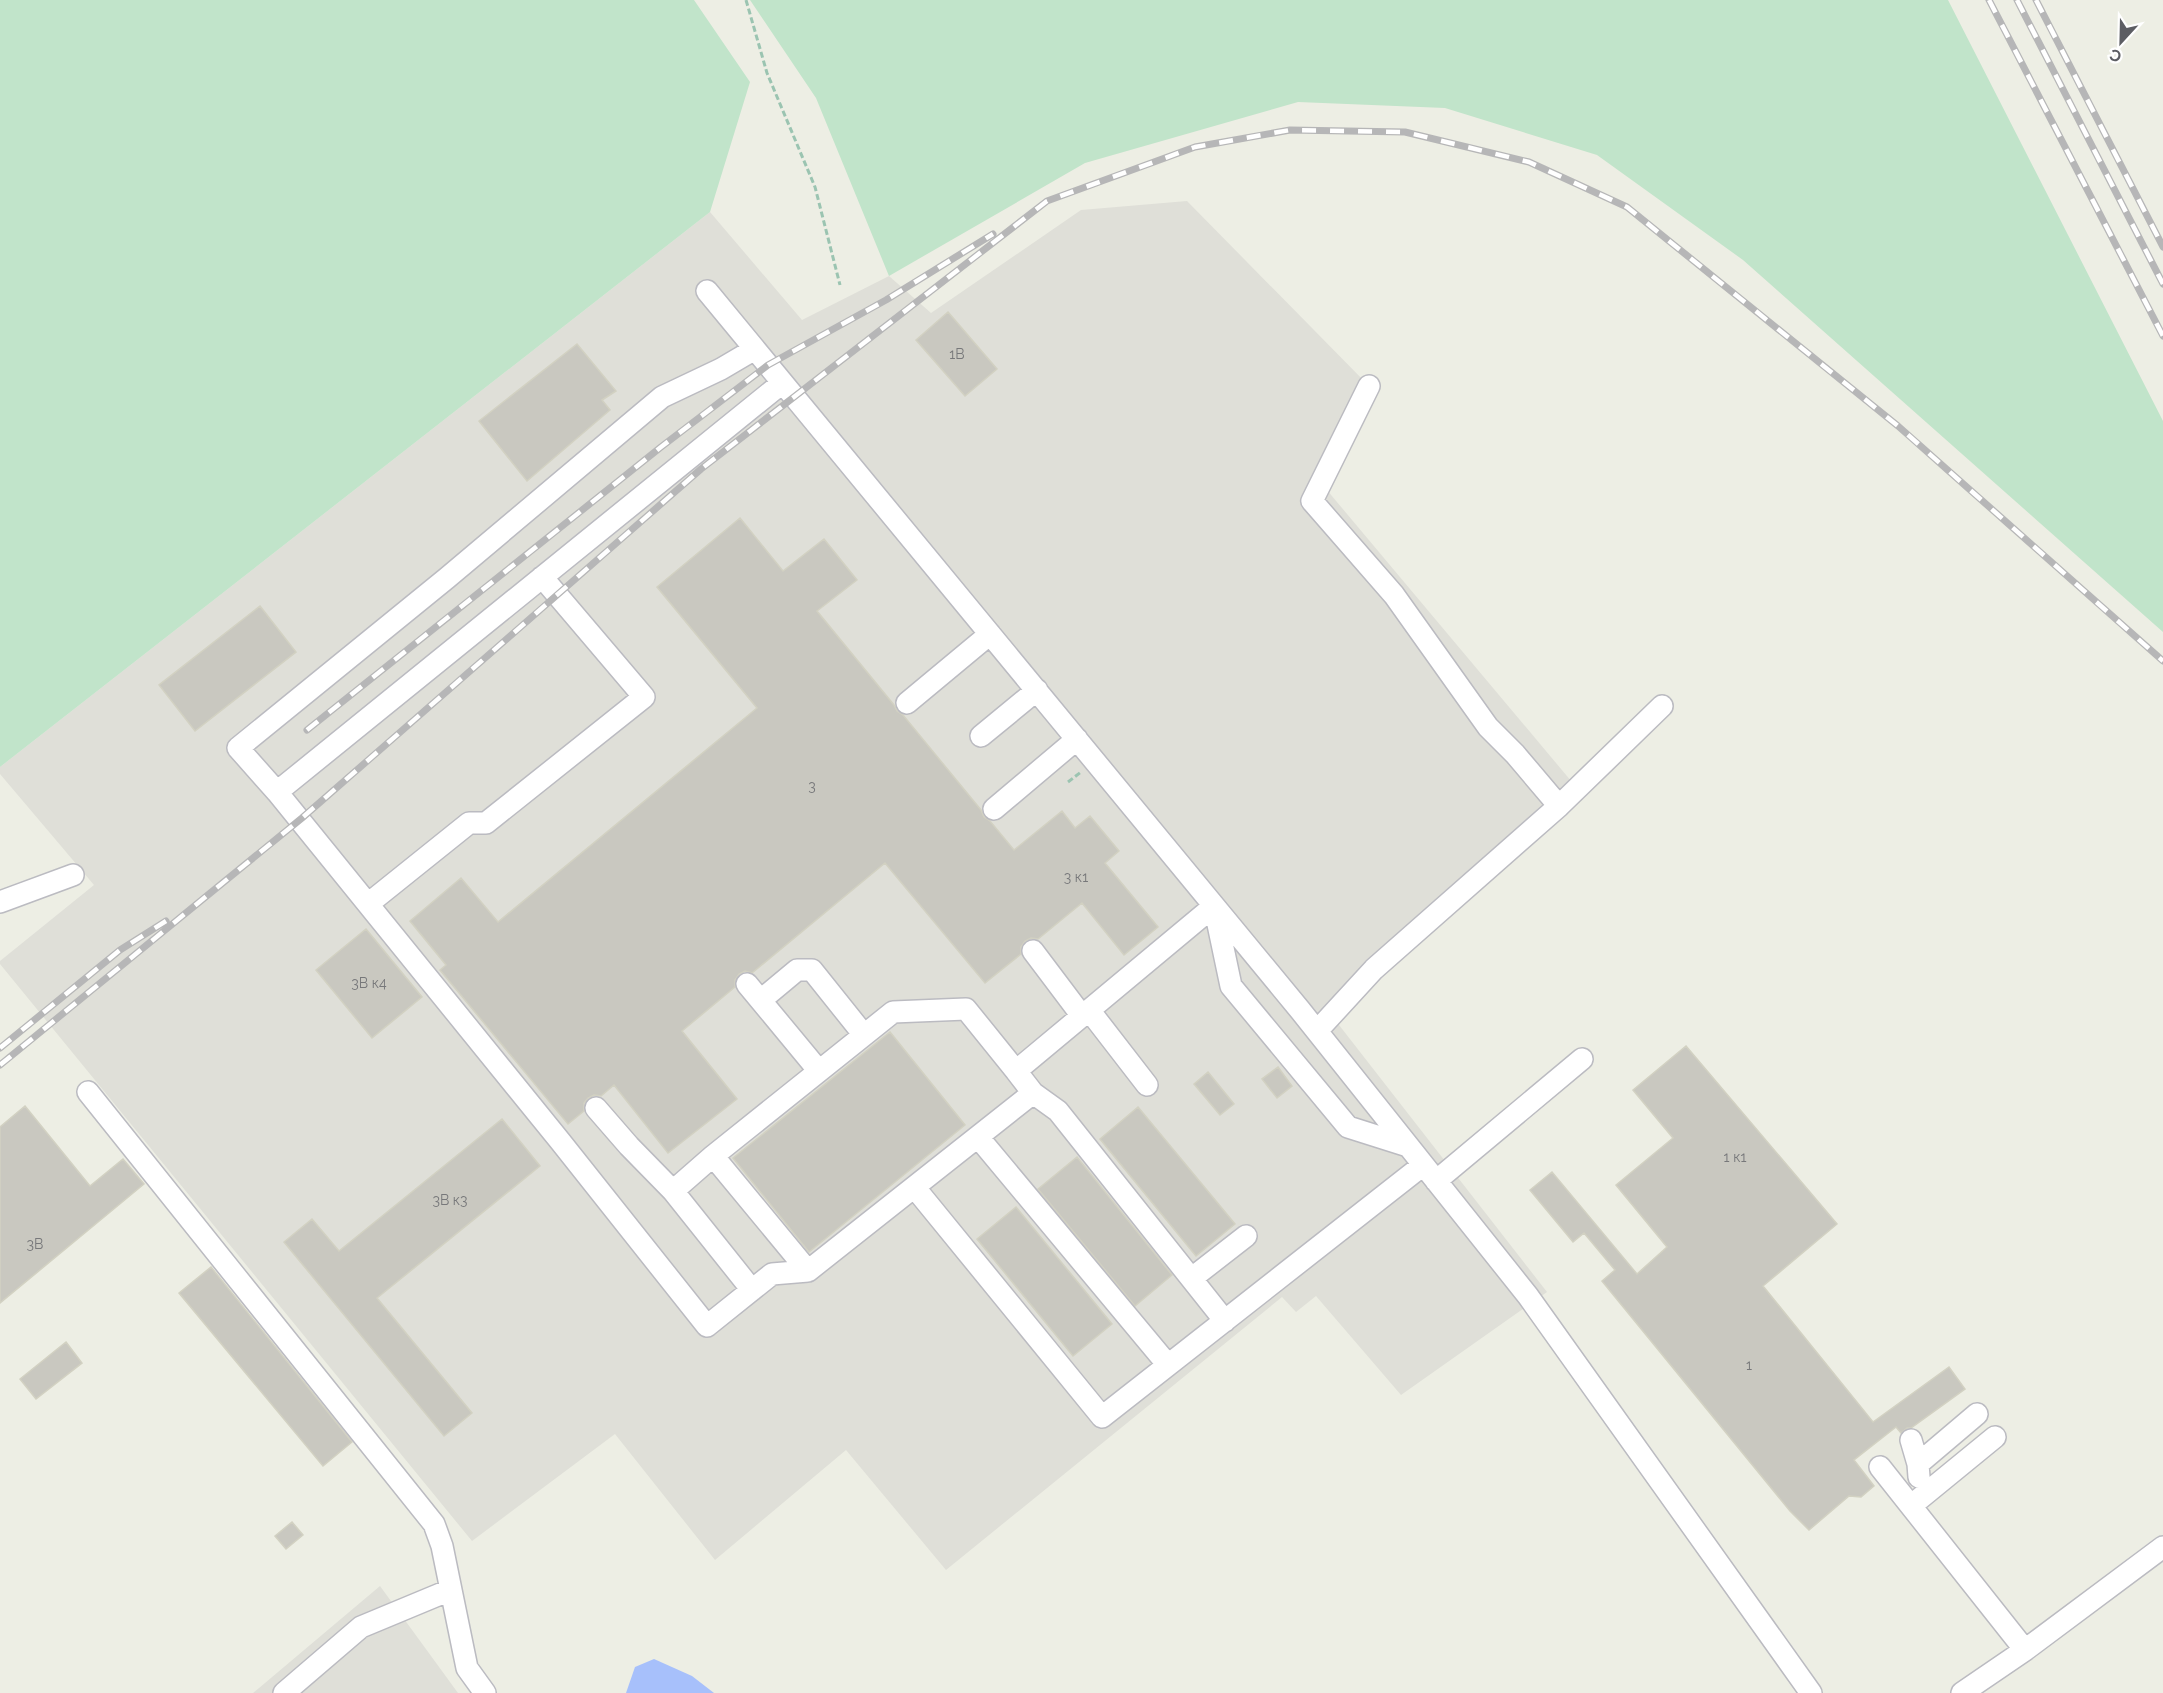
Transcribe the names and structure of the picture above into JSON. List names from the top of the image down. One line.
{"house_numbers":["1В","3","3 к1","3В к4","1 к1","3В к3","3В","1"],"north":"bottom"}
